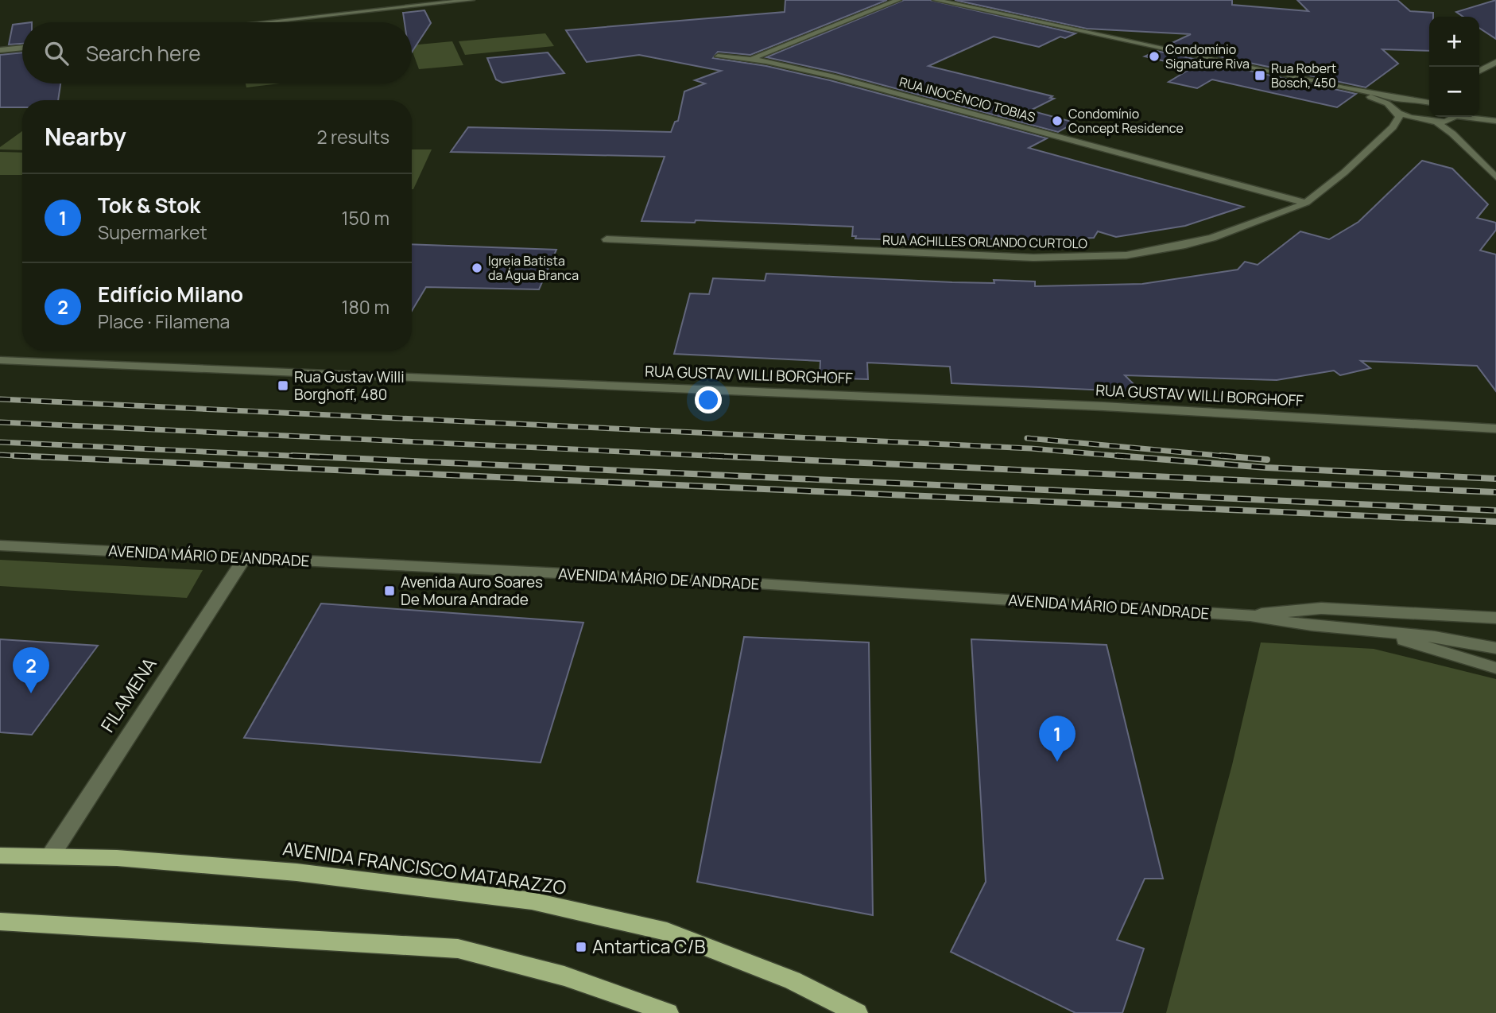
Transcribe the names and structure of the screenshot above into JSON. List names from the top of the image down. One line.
{"streets":{"main road":["AVENIDA FRANCISCO MATARAZZO"],"street":["RUA INOCÊNCIO TOBIAS","RUA ACHILLES ORLANDO CURTOLO","RUA GUSTAV WILLI BORGHOFF","AVENIDA MÁRIO DE ANDRADE","FILAMENA"]},"crossings":[["RUA INOCÊNCIO TOBIAS","RUA ACHILLES ORLANDO CURTOLO"],["AVENIDA MÁRIO DE ANDRADE","FILAMENA"],["FILAMENA","AVENIDA FRANCISCO MATARAZZO"]],"places":{"other":["Condomínio Signature Riva","Condomínio Concept Residence","Igreja Batista da Água Branca"],"transit":["Rua Robert Bosch, 450","Rua Gustav Willi Borghoff, 480","Avenida Auro Soares De Moura Andrade","Antartica C/B"]},"page":{"map_buttons":["+","−"],"search":"Search here","heading":["Nearby","2 results"],"list":[{"mark":"1","name":"Tok & Stok","note":"Supermarket","value":"150 m"},{"mark":"2","name":"Edifício Milano","note":"Place · Filamena","value":"180 m"}],"pins":["2","1"]}}
